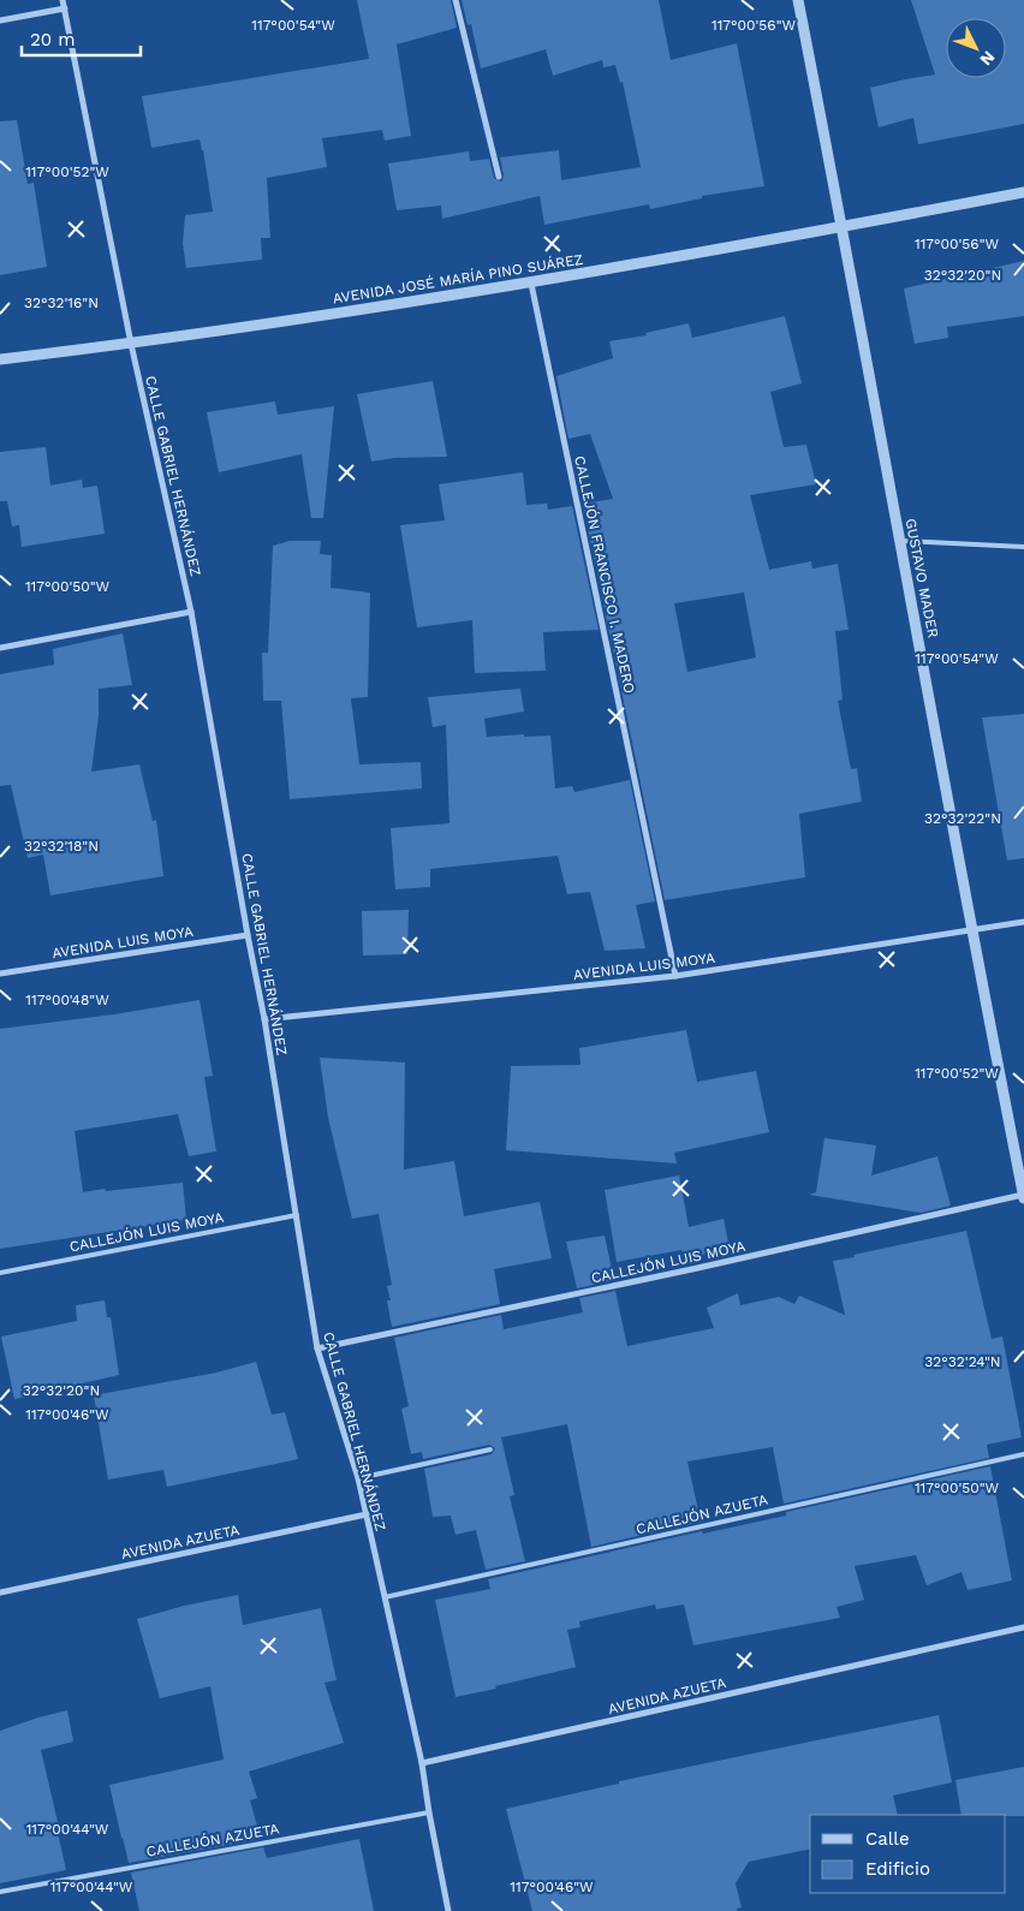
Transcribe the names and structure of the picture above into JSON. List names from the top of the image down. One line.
{"streets":{"street":["AVENIDA JOSÉ MARÍA PINO SUÁREZ","CALLE GABRIEL HERNÁNDEZ","CALLEJÓN FRANCISCO I. MADERO","GUSTAVO MADER","AVENIDA LUIS MOYA","CALLEJÓN LUIS MOYA","AVENIDA AZUETA"],"lane":["CALLEJÓN AZUETA"]},"crossings":[["AVENIDA JOSÉ MARÍA PINO SUÁREZ","CALLE GABRIEL HERNÁNDEZ"],["AVENIDA JOSÉ MARÍA PINO SUÁREZ","CALLEJÓN FRANCISCO I. MADERO"],["AVENIDA JOSÉ MARÍA PINO SUÁREZ","GUSTAVO MADER"],["CALLE GABRIEL HERNÁNDEZ","AVENIDA LUIS MOYA"],["CALLE GABRIEL HERNÁNDEZ","CALLEJÓN LUIS MOYA"],["CALLE GABRIEL HERNÁNDEZ","CALLEJÓN AZUETA"],["CALLE GABRIEL HERNÁNDEZ","AVENIDA AZUETA"],["CALLEJÓN FRANCISCO I. MADERO","AVENIDA LUIS MOYA"],["GUSTAVO MADER","AVENIDA LUIS MOYA"],["GUSTAVO MADER","CALLEJÓN LUIS MOYA"]],"legend":["Calle","Edificio"],"scale_bar":"20 m","north":"bottom right","coordinates":["117°00'54\"W","117°00'56\"W","117°00'52\"W","32°32'20\"N","32°32'16\"N","117°00'50\"W","32°32'22\"N","32°32'18\"N","117°00'48\"W","32°32'24\"N","117°00'46\"W","117°00'44\"W"]}
